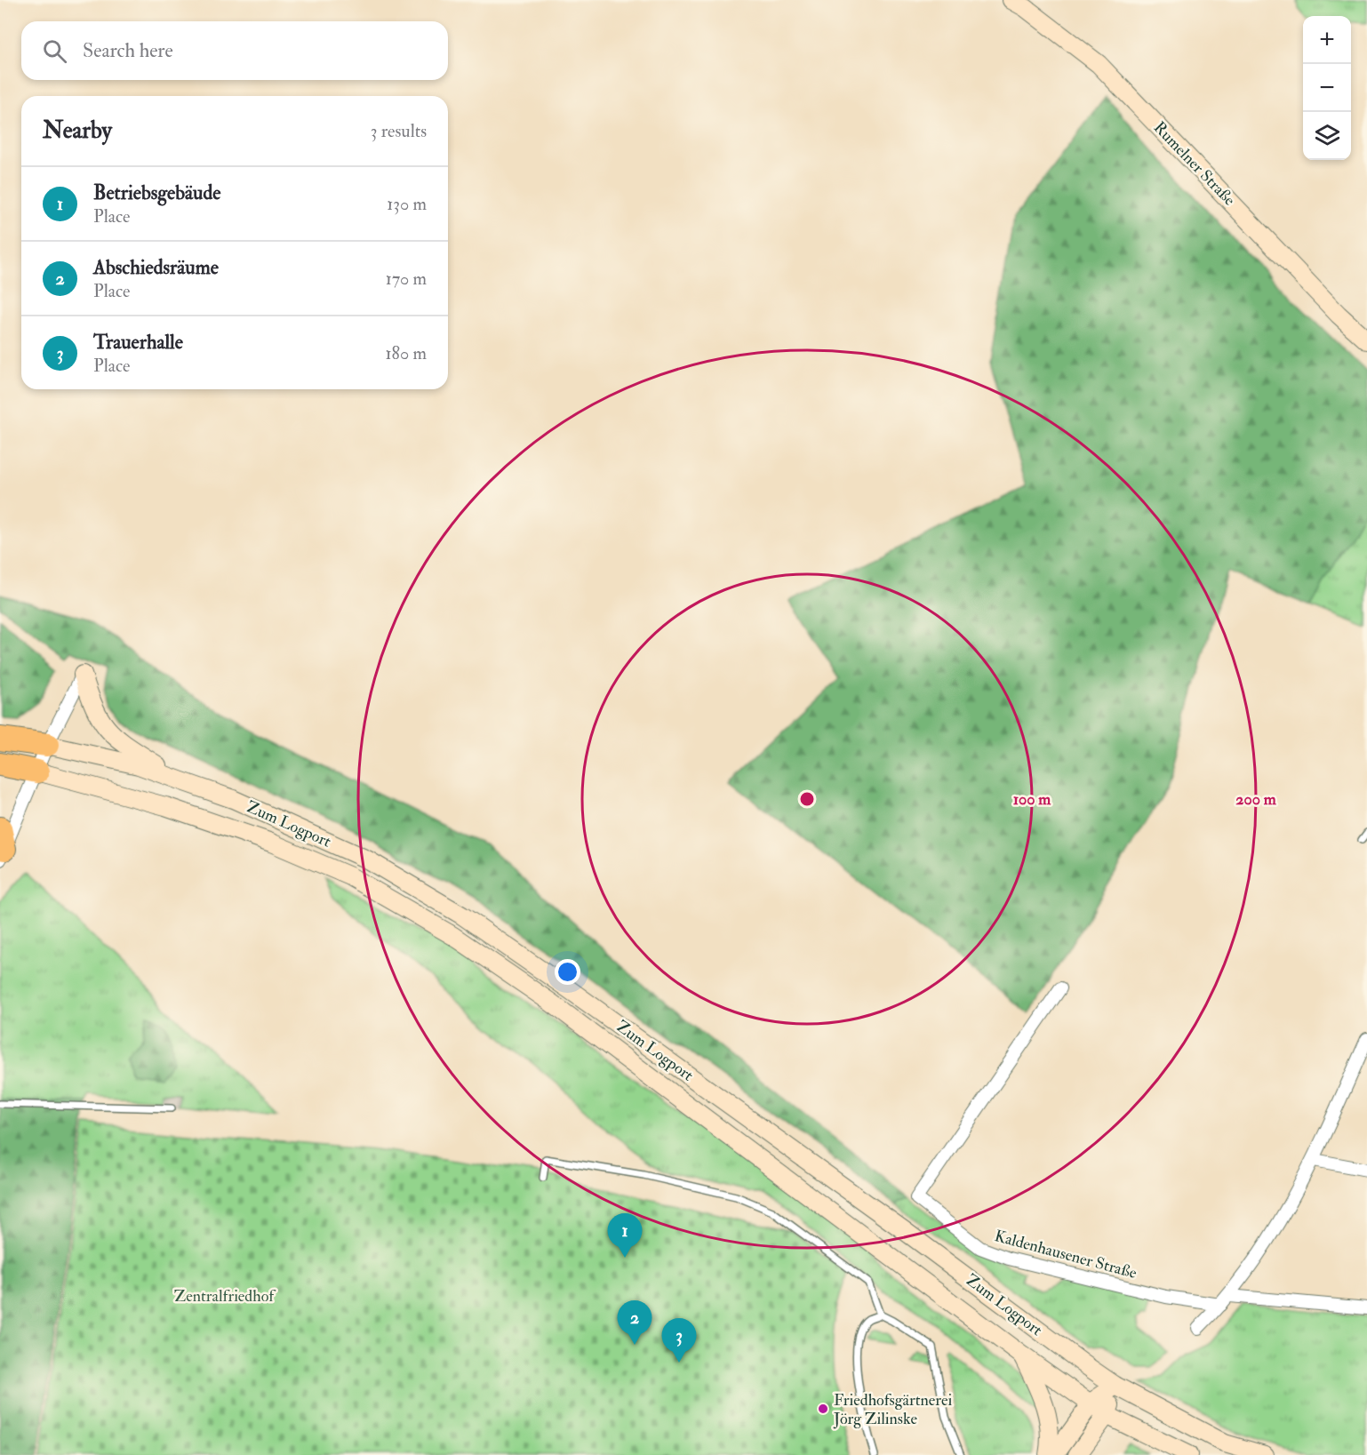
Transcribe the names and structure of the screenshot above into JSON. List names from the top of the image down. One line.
{"streets":{"highway":["Zum Logport"],"main road":["Rumelner Straße"],"street":["Kaldenhausener Straße"]},"parks":["Zentralfriedhof"],"places":["Friedhofsgärtnerei Jörg Zilinske"],"page":{"map_buttons":["+","−"],"search":"Search here","heading":["Nearby","3 results"],"list":[{"mark":"1","name":"Betriebsgebäude","note":"Place","value":"130 m"},{"mark":"2","name":"Abschiedsräume","note":"Place","value":"170 m"},{"mark":"3","name":"Trauerhalle","note":"Place","value":"180 m"}],"pins":["1","2","3"]},"rings":["100 m","200 m"]}
